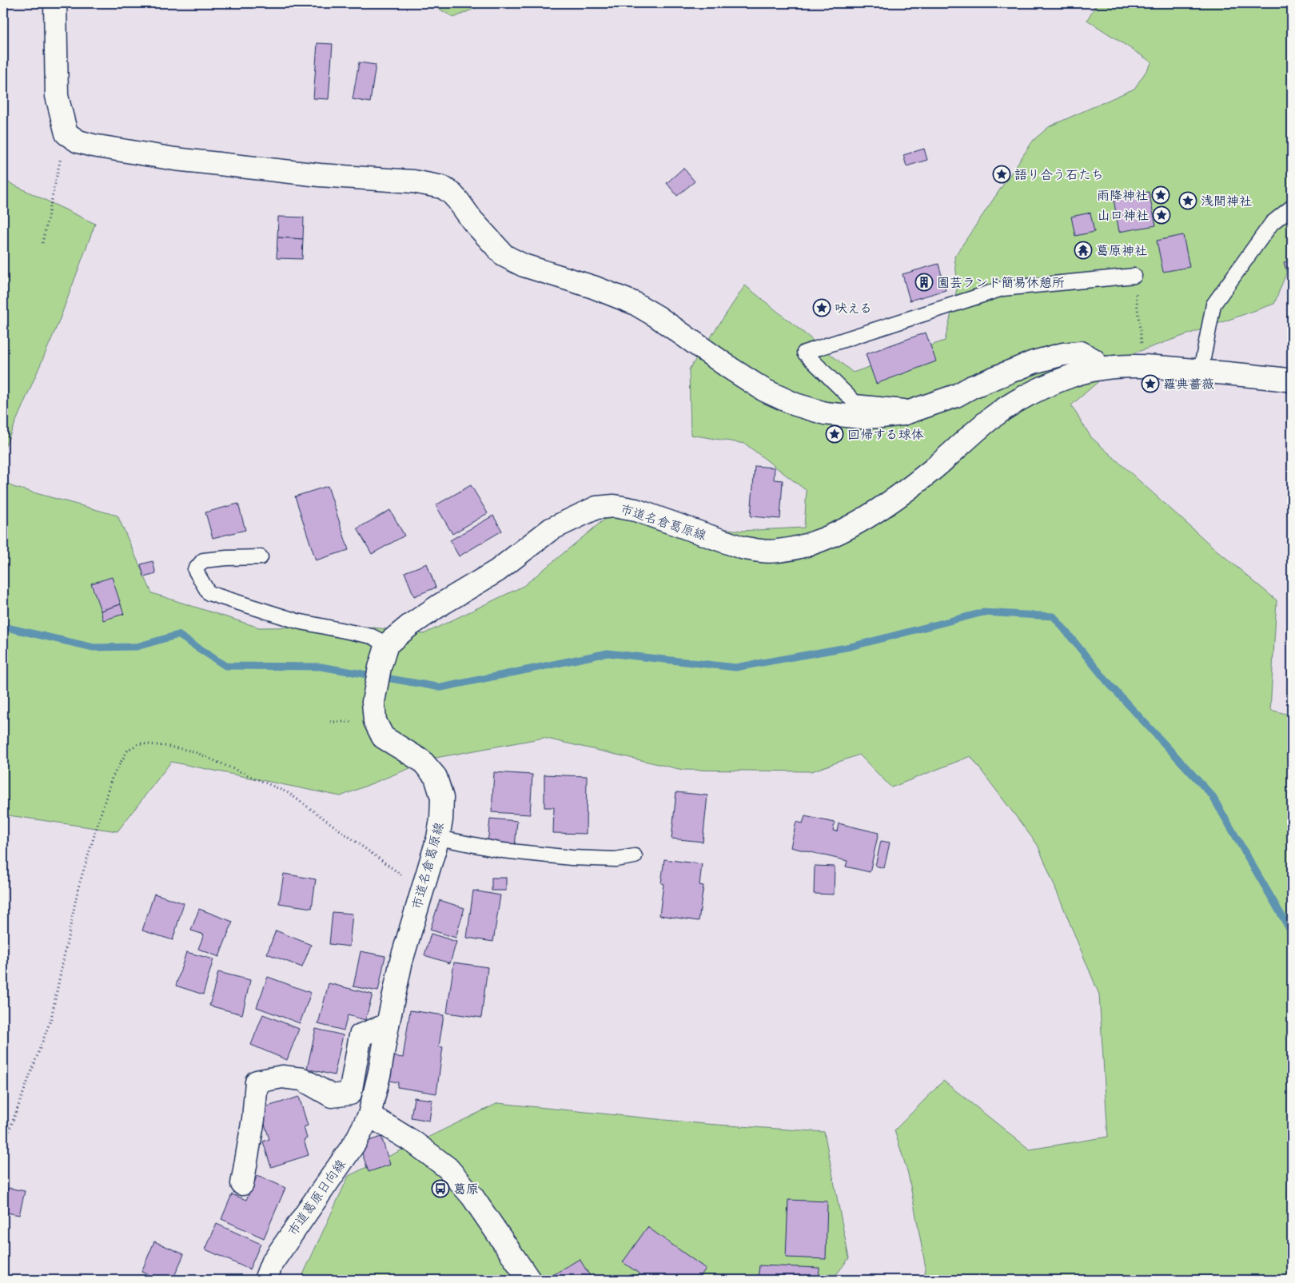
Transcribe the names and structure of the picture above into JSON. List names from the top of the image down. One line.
{"streets":{"street":["市道名倉葛原線","市道葛原日向線"]},"crossings":[["市道名倉葛原線","市道葛原日向線"]],"places":{"place":["語り合う石たち","雨降神社","浅間神社","山口神社","吠える","羅典薔薇","回帰する球体"],"temple":["葛原神社"],"building":["園芸ランド簡易休憩所"],"bus stop":["葛原"]}}
